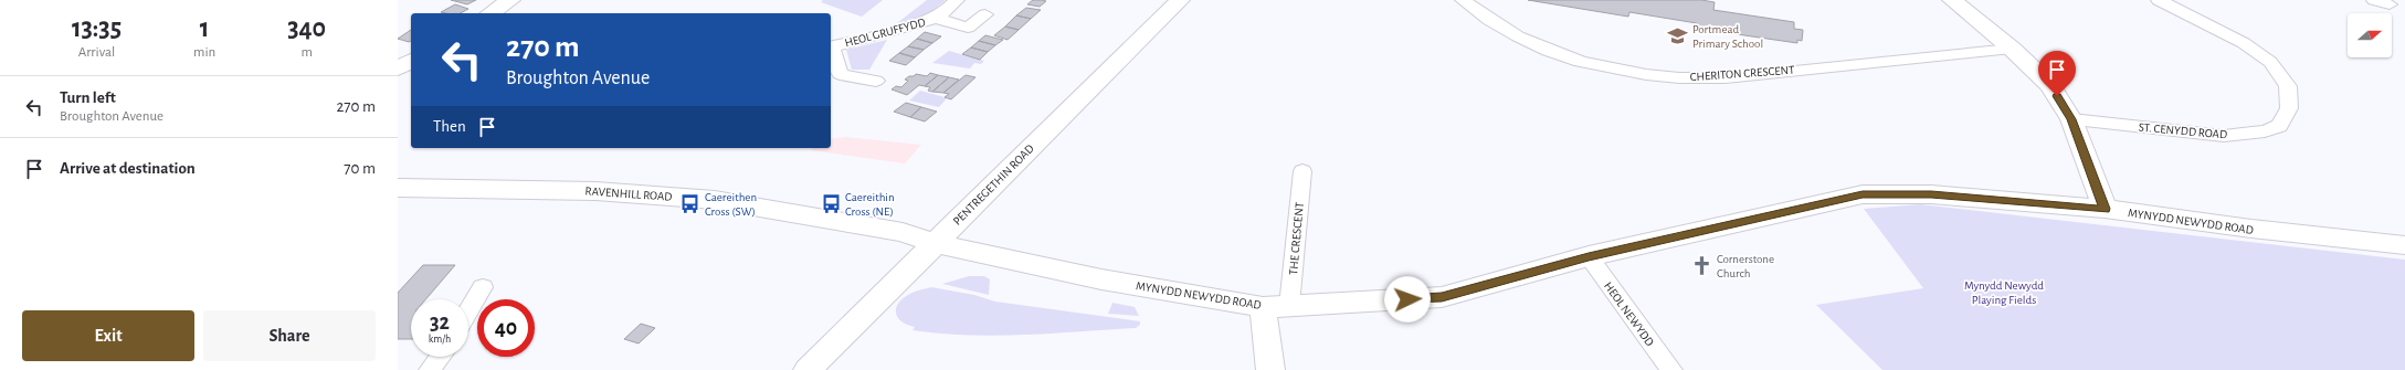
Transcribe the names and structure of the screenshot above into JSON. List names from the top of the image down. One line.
{"streets":{"street":["HEOL GRUFFYDD","CHERITON CRESCENT","ST. CENYDD ROAD","PENTREGETHIN ROAD","RAVENHILL ROAD","MYNYDD NEWYDD ROAD","THE CRESCENT","HEOL NEWYDD"]},"crossings":[["PENTREGETHIN ROAD","RAVENHILL ROAD"],["PENTREGETHIN ROAD","MYNYDD NEWYDD ROAD"],["RAVENHILL ROAD","MYNYDD NEWYDD ROAD"],["MYNYDD NEWYDD ROAD","THE CRESCENT"],["MYNYDD NEWYDD ROAD","HEOL NEWYDD"]],"parks":["Mynydd Newydd Playing Fields"],"places":{"school or university":["Portmead Primary School"],"bus stop":["Caereithen Cross (SW)","Caereithin Cross (NE)"],"church":["Cornerstone Church"]},"north":"right","page":{"eta":["13:35","Arrival","1","min","340","m"],"turn":["270 m","Broughton Avenue"],"list":[{"name":"Turn left","note":"Broughton Avenue","value":"270 m"},{"name":"Arrive at destination","value":"70 m"}],"then":"Then","speed":"32 km/h","limit":"40","buttons":["Exit","Share"]}}
